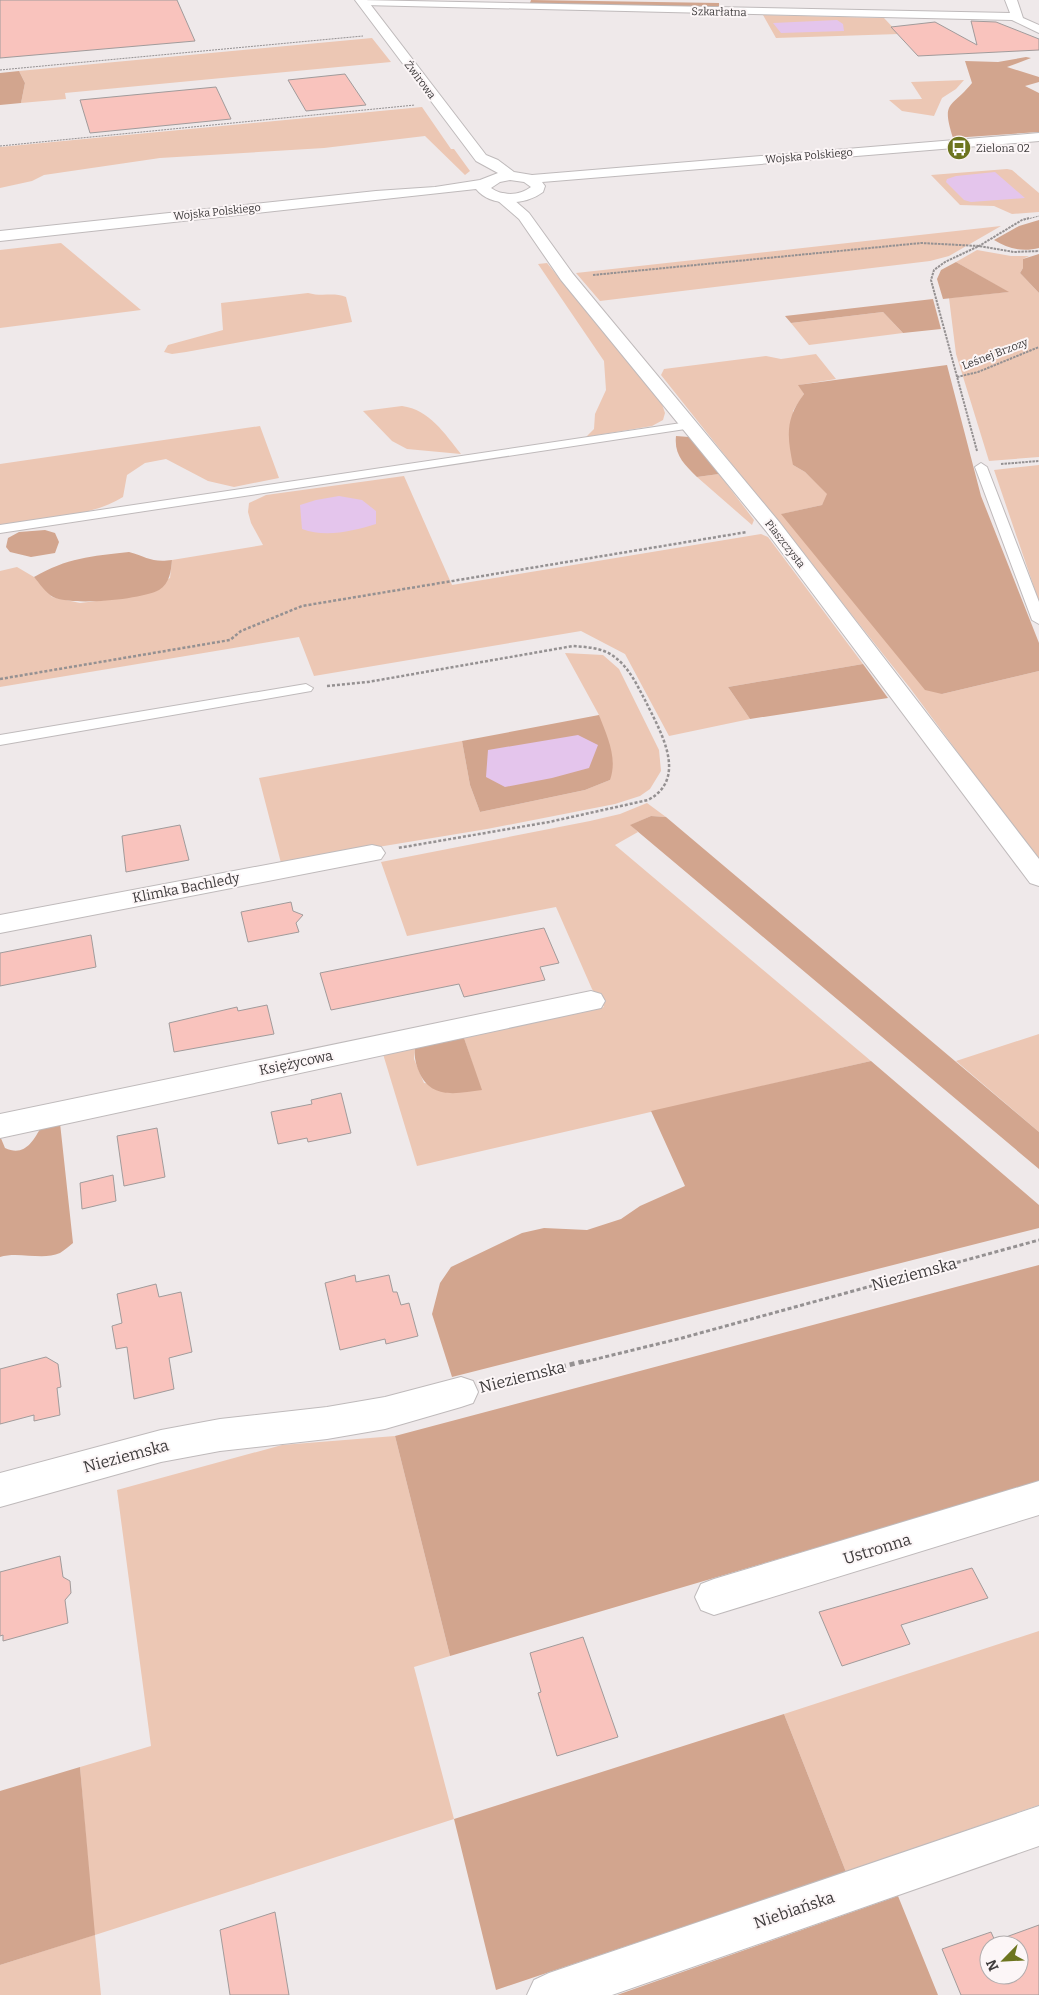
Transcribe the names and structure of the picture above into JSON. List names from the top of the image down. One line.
{"streets":{"street":["Szkarłatna","Żwirowa","Wojska Polskiego","Piaszczysta","Klimka Bachledy","Księżycowa","Nieziemska","Ustronna","Niebiańska"],"path":["Leśnej Brzozy"]},"crossings":[["Szkarłatna","Żwirowa"],["Żwirowa","Wojska Polskiego"],["Żwirowa","Piaszczysta"],["Wojska Polskiego","Piaszczysta"]],"places":{"bus stop":["Zielona 02"]},"north":"bottom left"}
